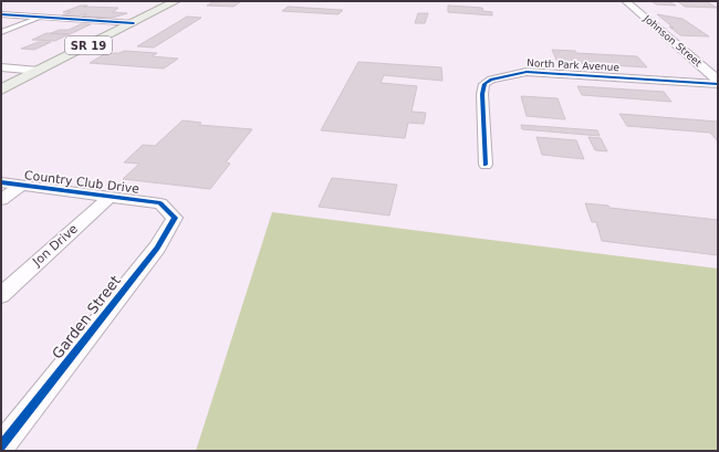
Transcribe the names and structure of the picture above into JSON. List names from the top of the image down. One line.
{"streets":{"main road":["SR 19"],"street":["Johnson Street","North Park Avenue","Country Club Drive","Jon Drive","Garden Street"]},"crossings":[["Country Club Drive","Jon Drive"],["Country Club Drive","Garden Street"]]}
